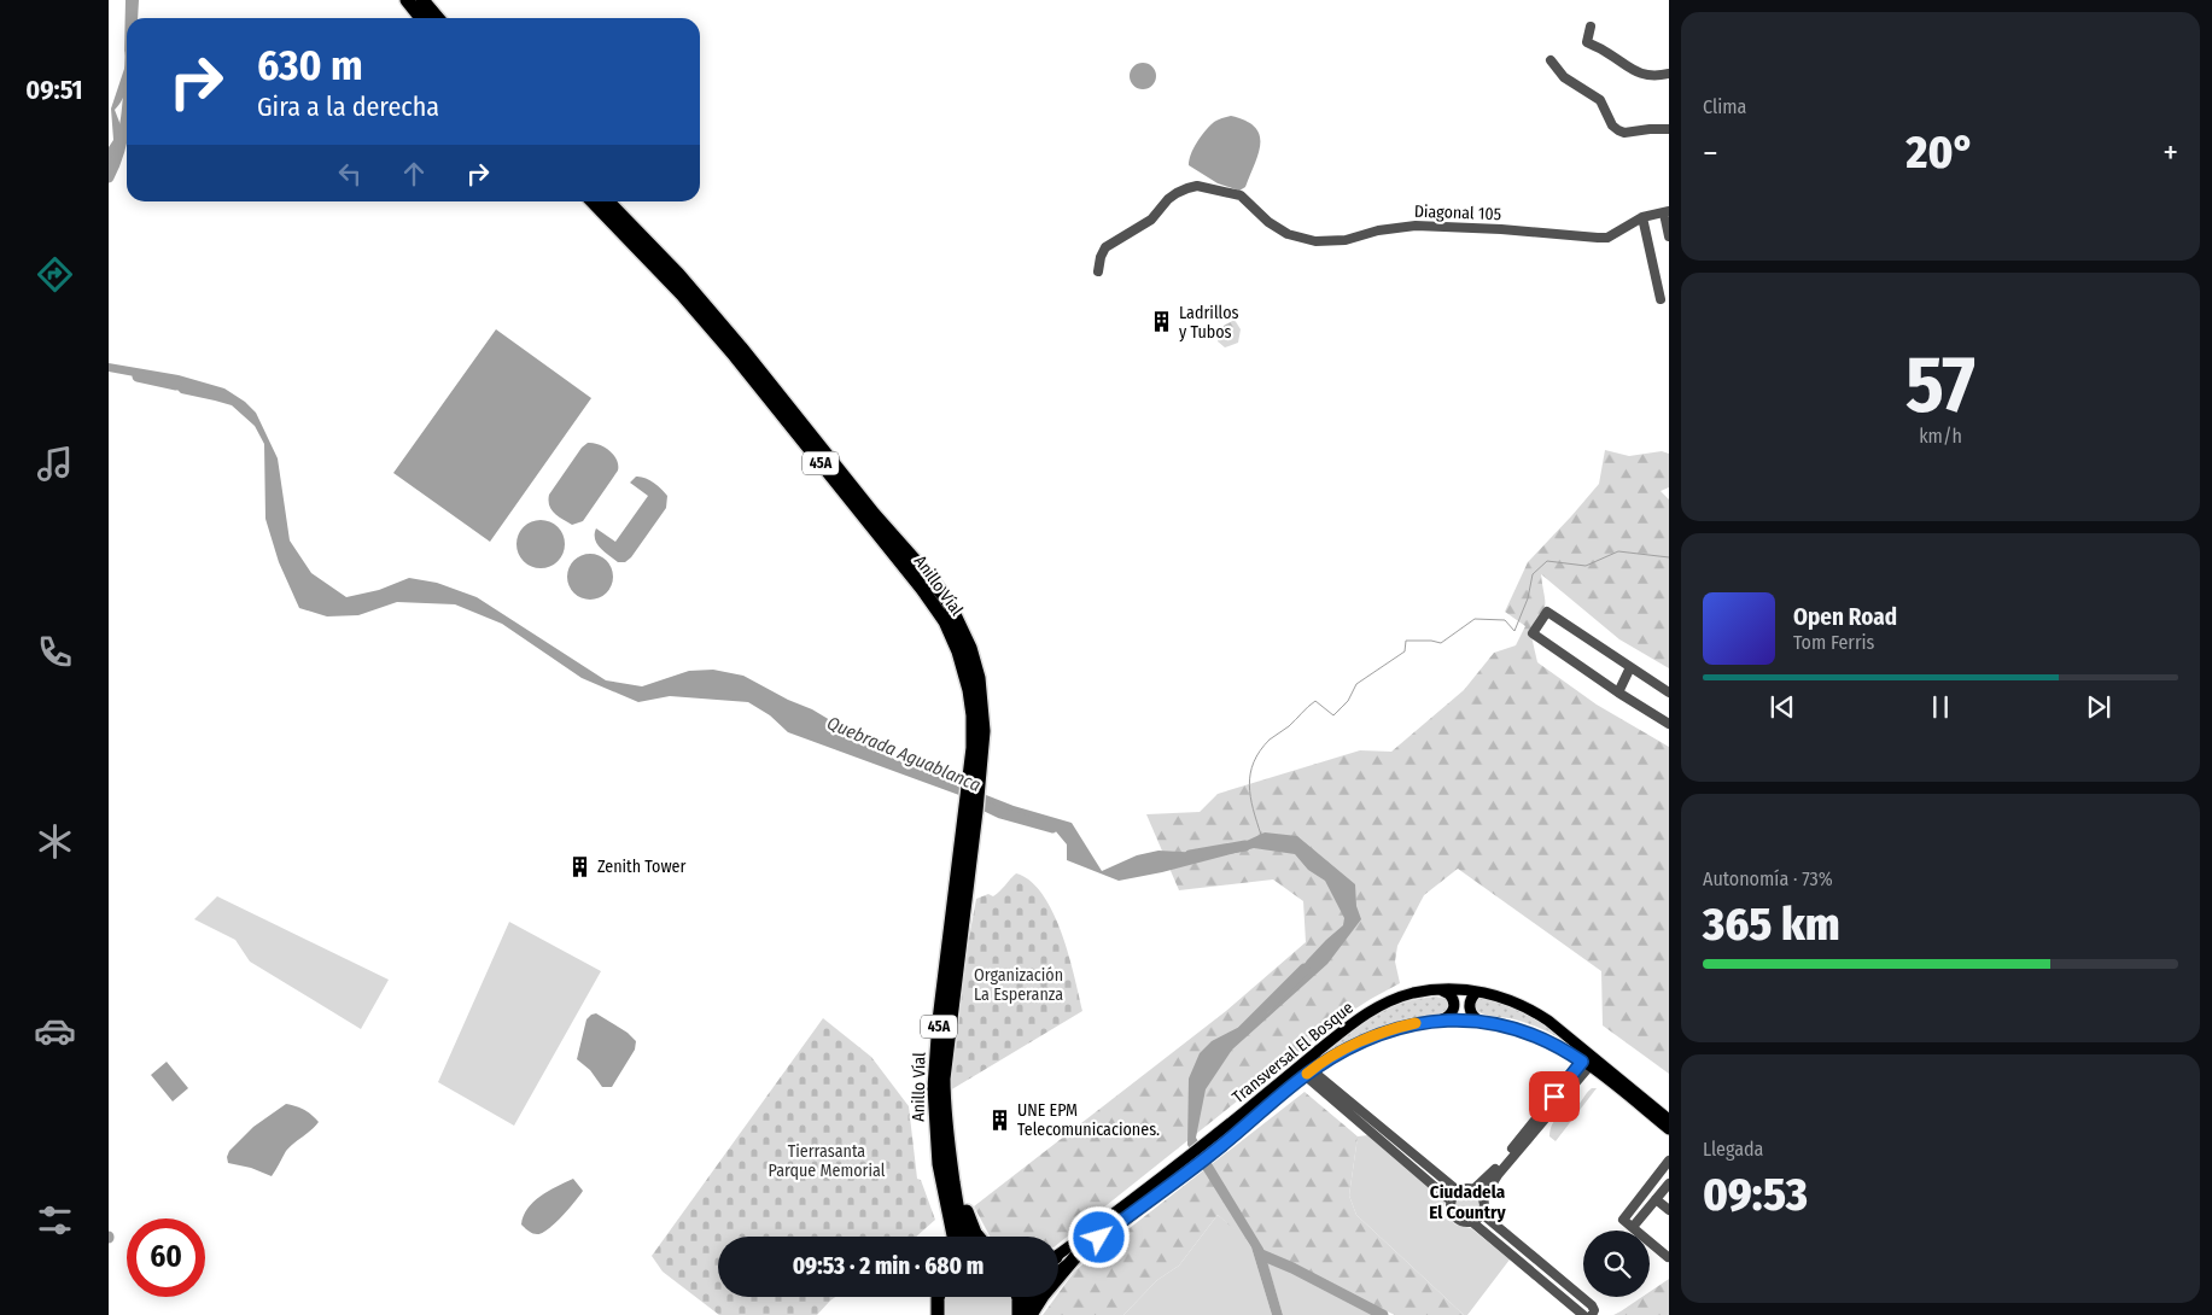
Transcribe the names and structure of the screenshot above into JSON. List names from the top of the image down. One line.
{"streets":{"highway":["45A","Anillo Víal"],"main road":["Transversal El Bosque"],"street":["Diagonal 105"]},"districts":["Ciudadela El Country"],"water":["Quebrada Aguablanca"],"parks":["Organización La Esperanza","Tierrasanta Parque Memorial"],"places":{"building":["Ladrillos y Tubos","Zenith Tower","UNE EPM Telecomunicaciones."]},"page":{"tabs":"09:51","tile":["Clima",["57","km/h"],["Autonomía · 73%","365 km"],["Llegada","09:53"]],"turn":["630 m","Gira a la derecha"],"heat":["−","20°","+"],"song":["Open Road","Tom Ferris"],"limit":"60","trip":"09:53 · 2 min · 680 m"}}
